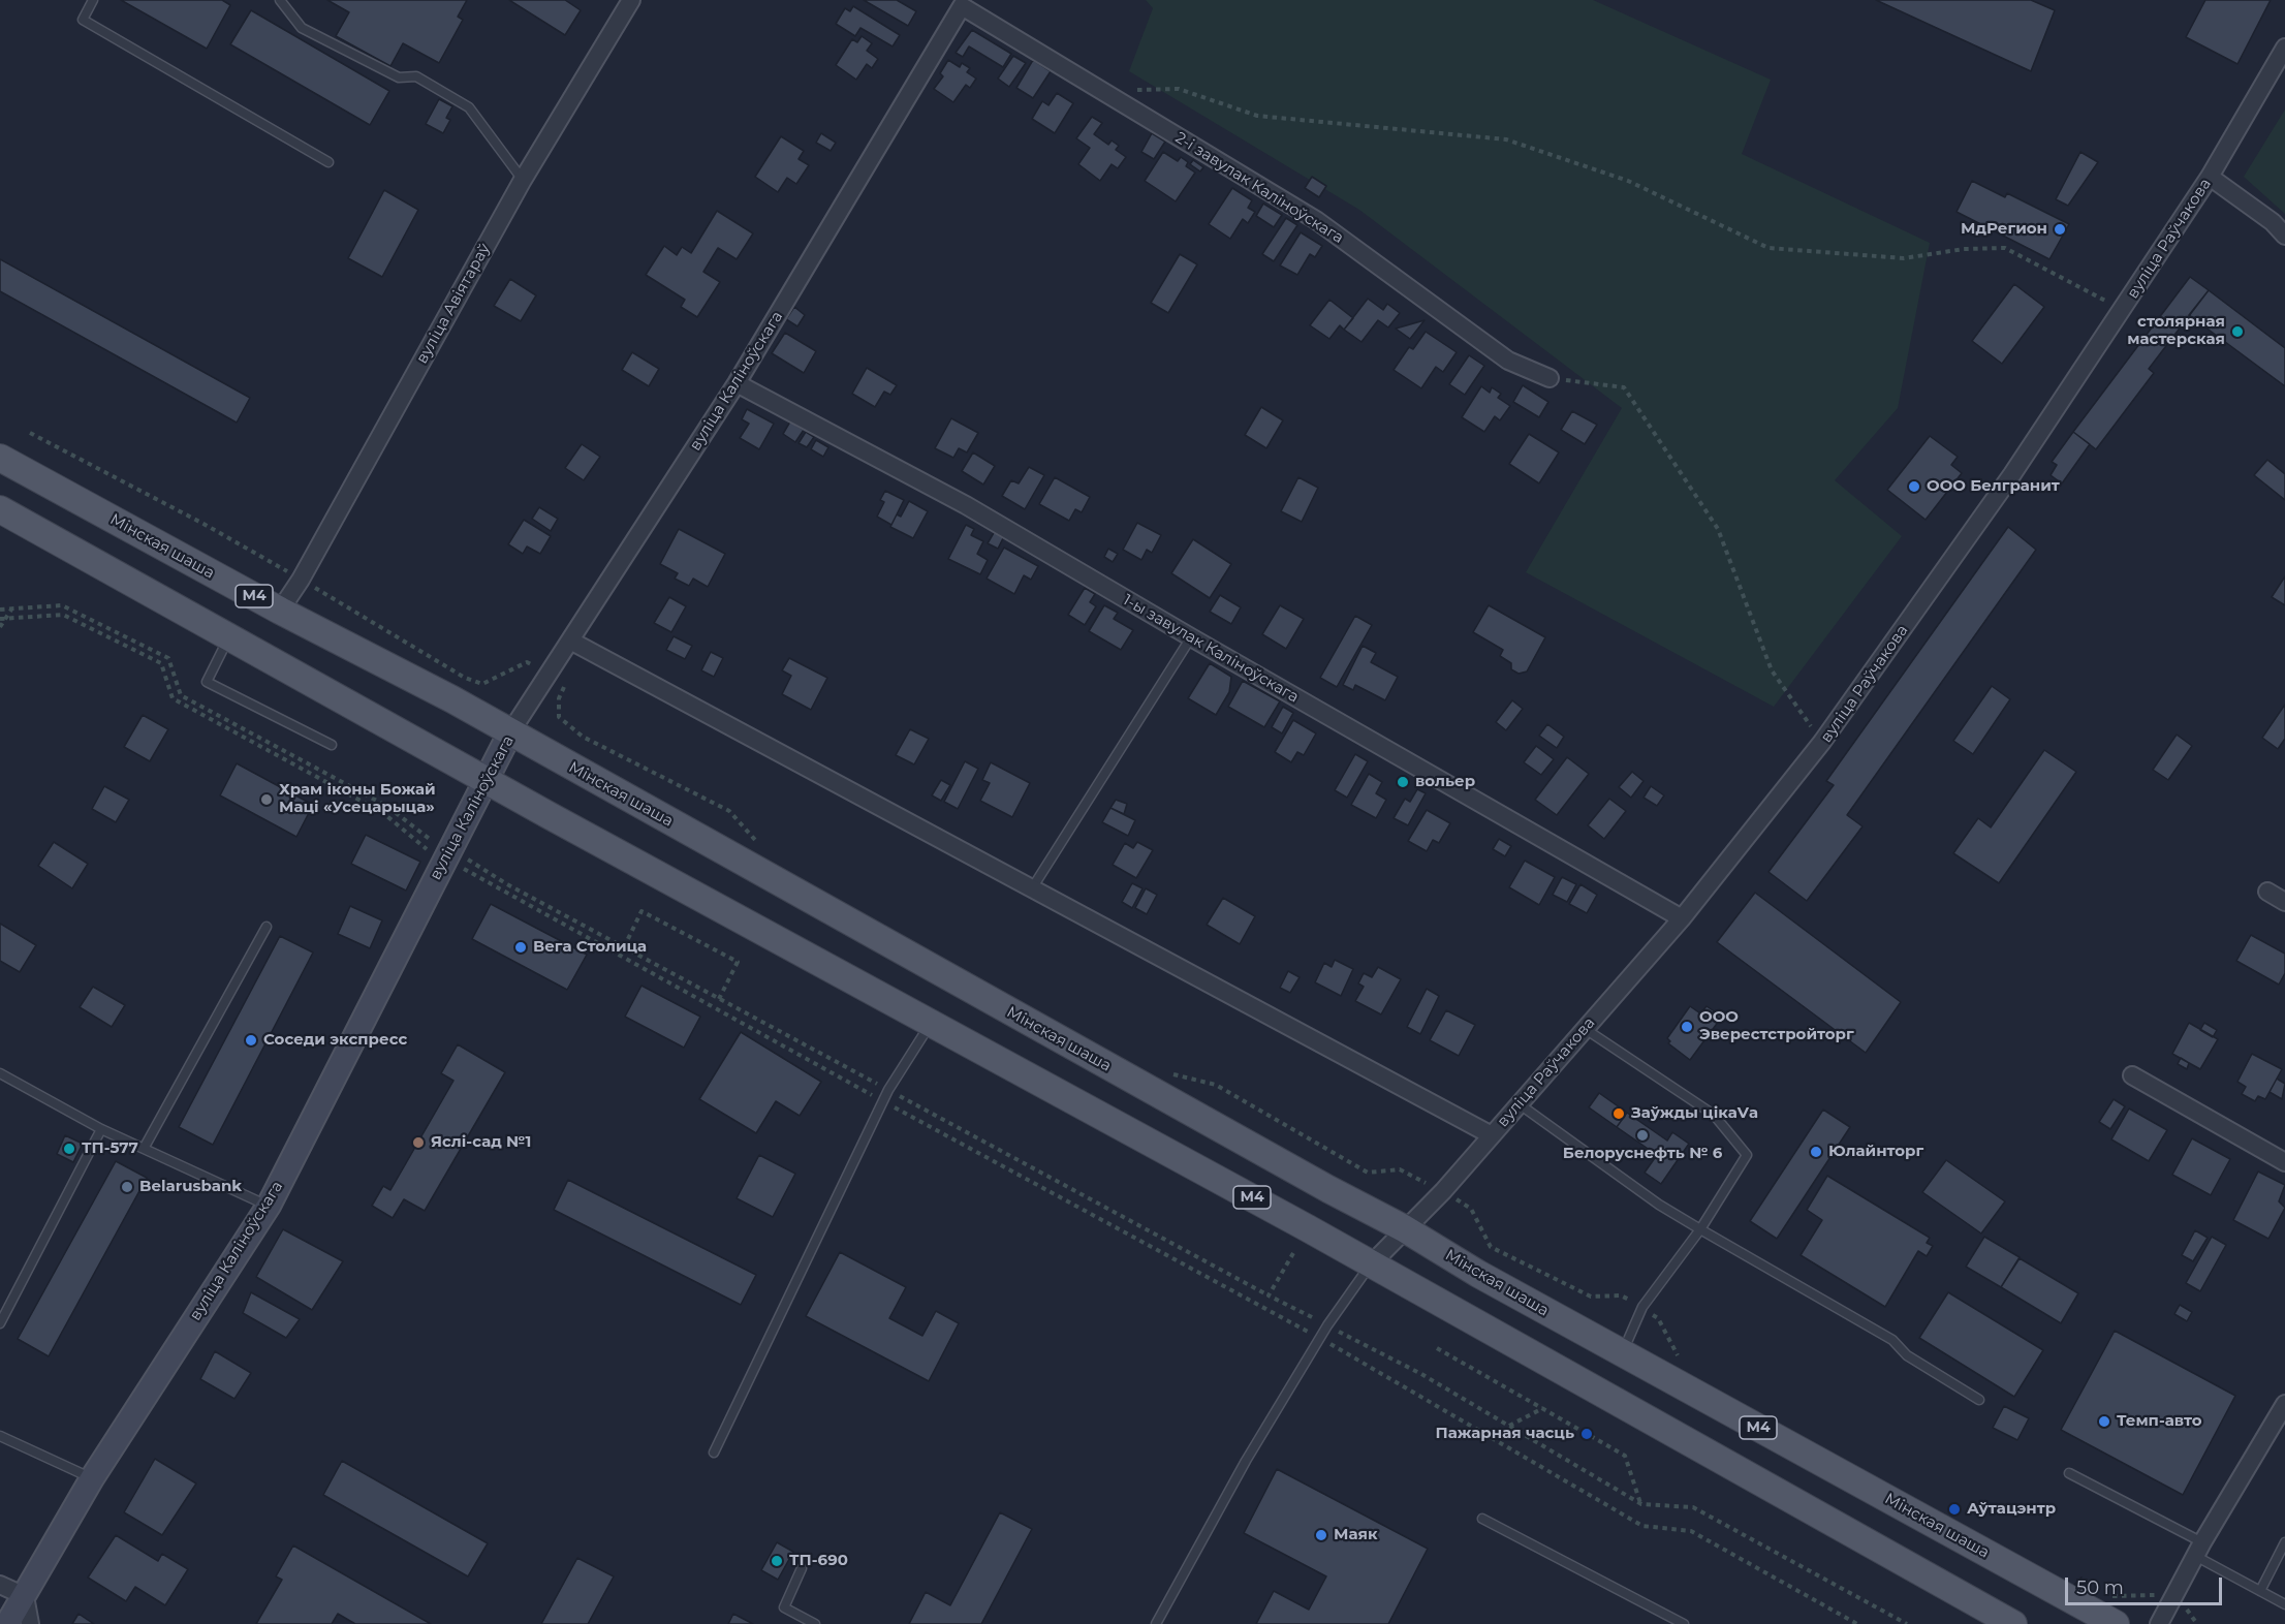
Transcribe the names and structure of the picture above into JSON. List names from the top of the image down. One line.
{"streets":{"main road":["вуліца Каліноўскага","Мінская шаша","М4"],"street":["2-і завулак Каліноўскага","вуліца Раўчакова","вуліца Авіятараў","1-ы завулак Каліноўскага"]},"crossings":[["2-і завулак Каліноўскага","вуліца Каліноўскага"],["вуліца Раўчакова","Мінская шаша"],["вуліца Раўчакова","М4"],["вуліца Раўчакова","1-ы завулак Каліноўскага"],["вуліца Авіятараў","Мінская шаша"],["вуліца Каліноўскага","Мінская шаша"],["вуліца Каліноўскага","М4"],["вуліца Каліноўскага","1-ы завулак Каліноўскага"]],"places":["МдРегион","столярная мастерская","ООО Белгранит","вольер","Храм іконы Божай Маці «Усецарыца»","Вега Столица","ООО Эверестстройторг","Соседи экспресс","Заўжды цікаVа","Белоруснефть № 6","Яслі-сад №1","ТП-577","Юлайнторг","Belarusbank","Темп-авто","Пажарная часць","Аўтацэнтр","Маяк","ТП-690"],"scale_bar":"50 m"}
